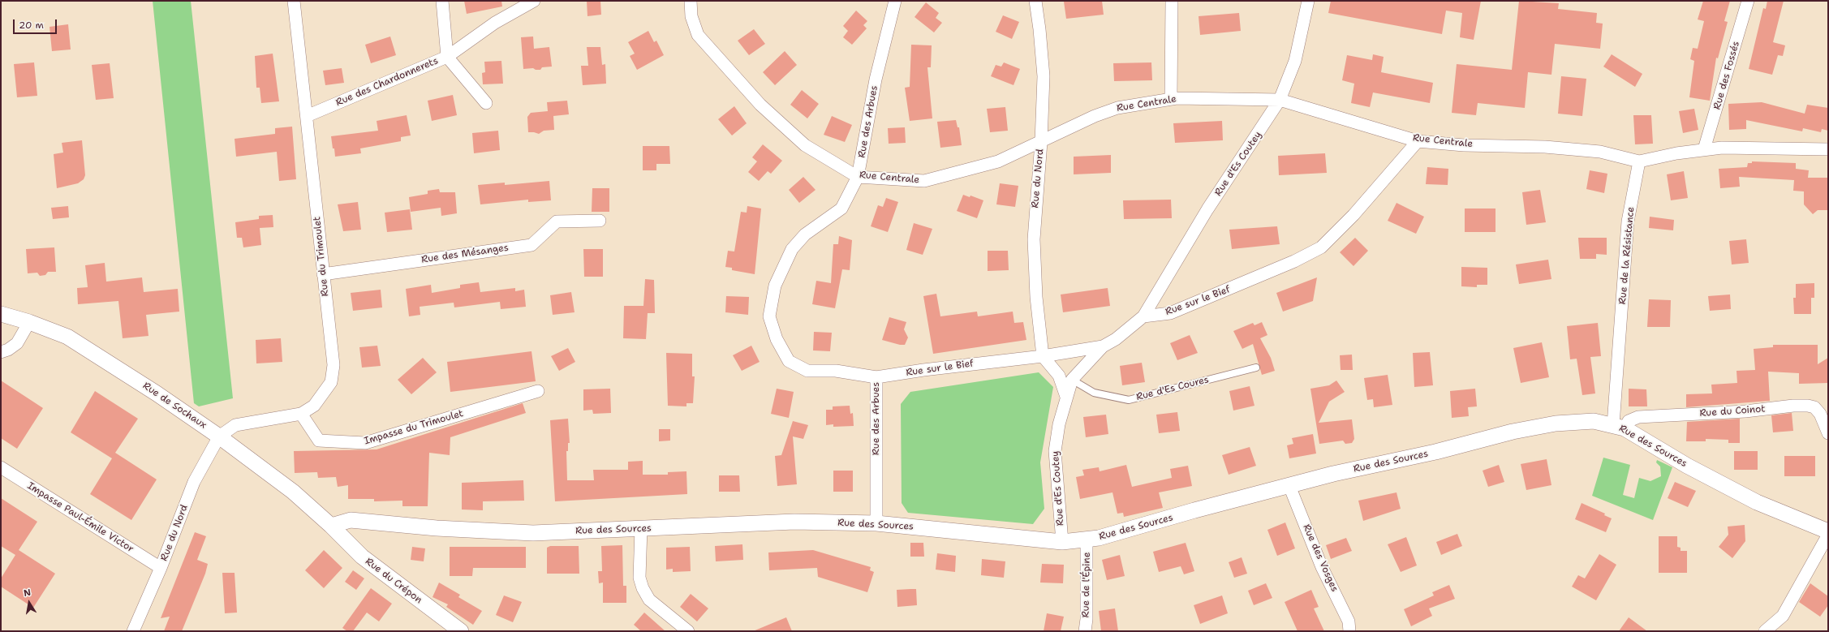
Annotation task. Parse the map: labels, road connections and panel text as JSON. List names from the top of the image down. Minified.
{"streets":{"street":["Rue des Fossés","Rue des Chardonnerets","Rue Centrale","Rue des Arbues","Rue d'Es Coutey","Rue du Nord","Rue des Mésanges","Rue de la Résistance","Rue du Trimoulet","Rue sur le Bief","Rue de Sochaux","Rue du Coinot","Impasse du Trimoulet","Rue des Sources","Impasse Paul-Émile Victor","Rue des Vosges","Rue du Crépon","Rue de l'Épine"],"lane":["Rue d'Es Coures"]},"crossings":[["Rue des Chardonnerets","Rue du Trimoulet"],["Rue Centrale","Rue des Arbues"],["Rue Centrale","Rue d'Es Coutey"],["Rue Centrale","Rue du Nord"],["Rue Centrale","Rue de la Résistance"],["Rue Centrale","Rue sur le Bief"],["Rue des Arbues","Rue sur le Bief"],["Rue des Arbues","Rue des Sources"],["Rue d'Es Coutey","Rue sur le Bief"],["Rue d'Es Coutey","Rue d'Es Coures"],["Rue d'Es Coutey","Rue des Sources"],["Rue du Nord","Rue du Trimoulet"],["Rue du Nord","Rue sur le Bief"],["Rue du Nord","Rue de Sochaux"],["Rue du Nord","Impasse Paul-Émile Victor"],["Rue des Mésanges","Rue du Trimoulet"],["Rue de la Résistance","Rue du Coinot"],["Rue de la Résistance","Rue des Sources"],["Rue du Trimoulet","Rue de Sochaux"],["Rue du Trimoulet","Impasse du Trimoulet"],["Rue de Sochaux","Rue des Sources"],["Rue de Sochaux","Rue du Crépon"],["Rue du Coinot","Rue des Sources"],["Rue des Sources","Rue des Vosges"],["Rue des Sources","Rue du Crépon"],["Rue des Sources","Rue de l'Épine"]],"scale_bar":"20 m","north":"top"}
